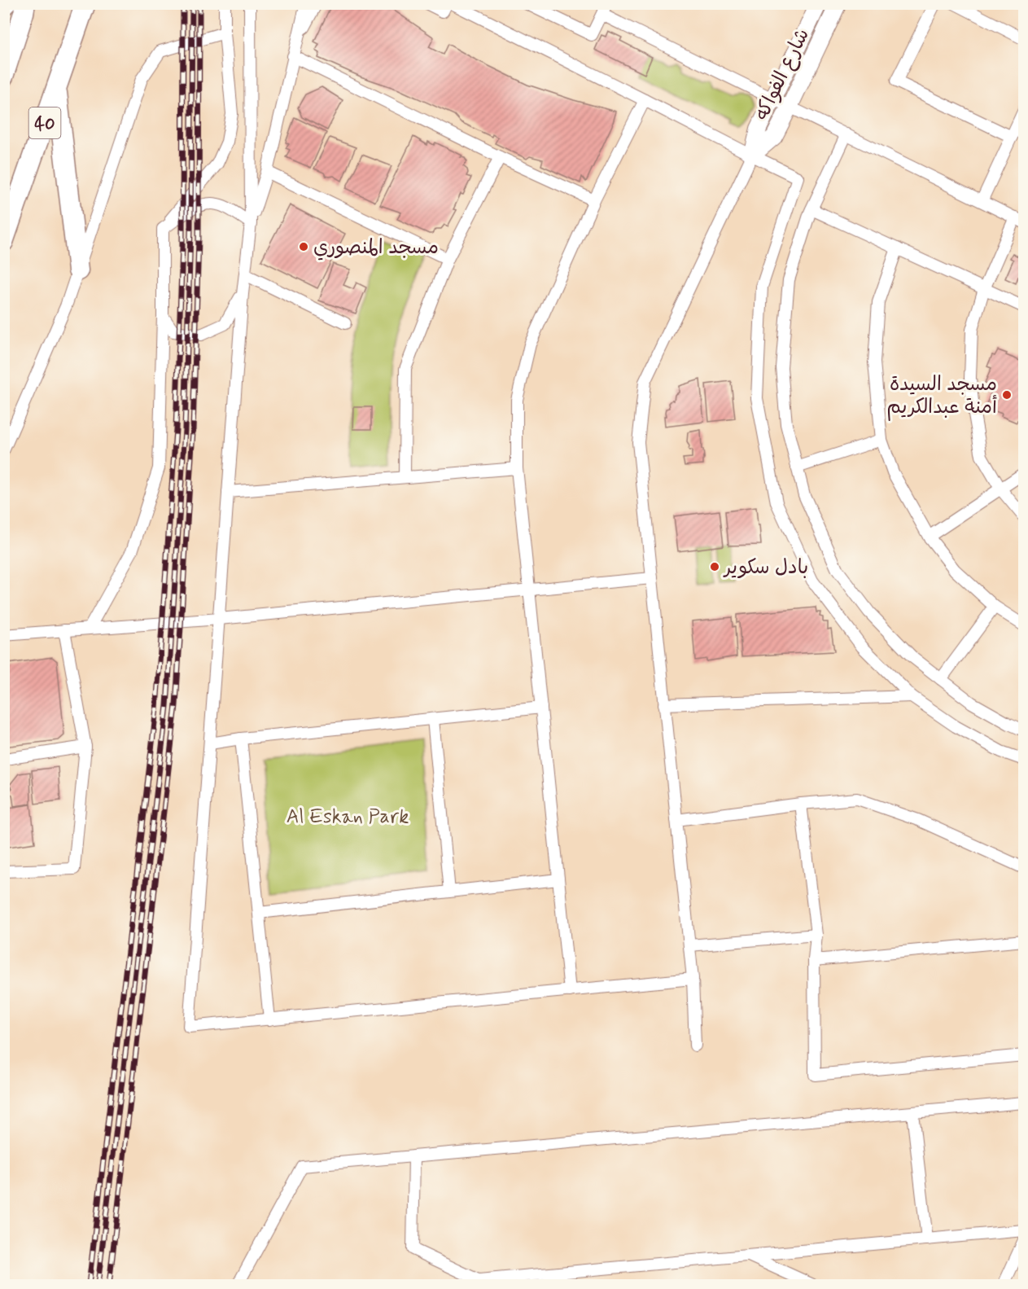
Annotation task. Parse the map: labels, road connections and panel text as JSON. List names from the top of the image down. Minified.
{"streets":{"highway":["40"],"street":["شارع الفواكه"]},"parks":["Al Eskan Park"],"places":["مسجد المنصوري","مسجد السيدة أمنة عبدالكريم","بادل سكوير"]}
